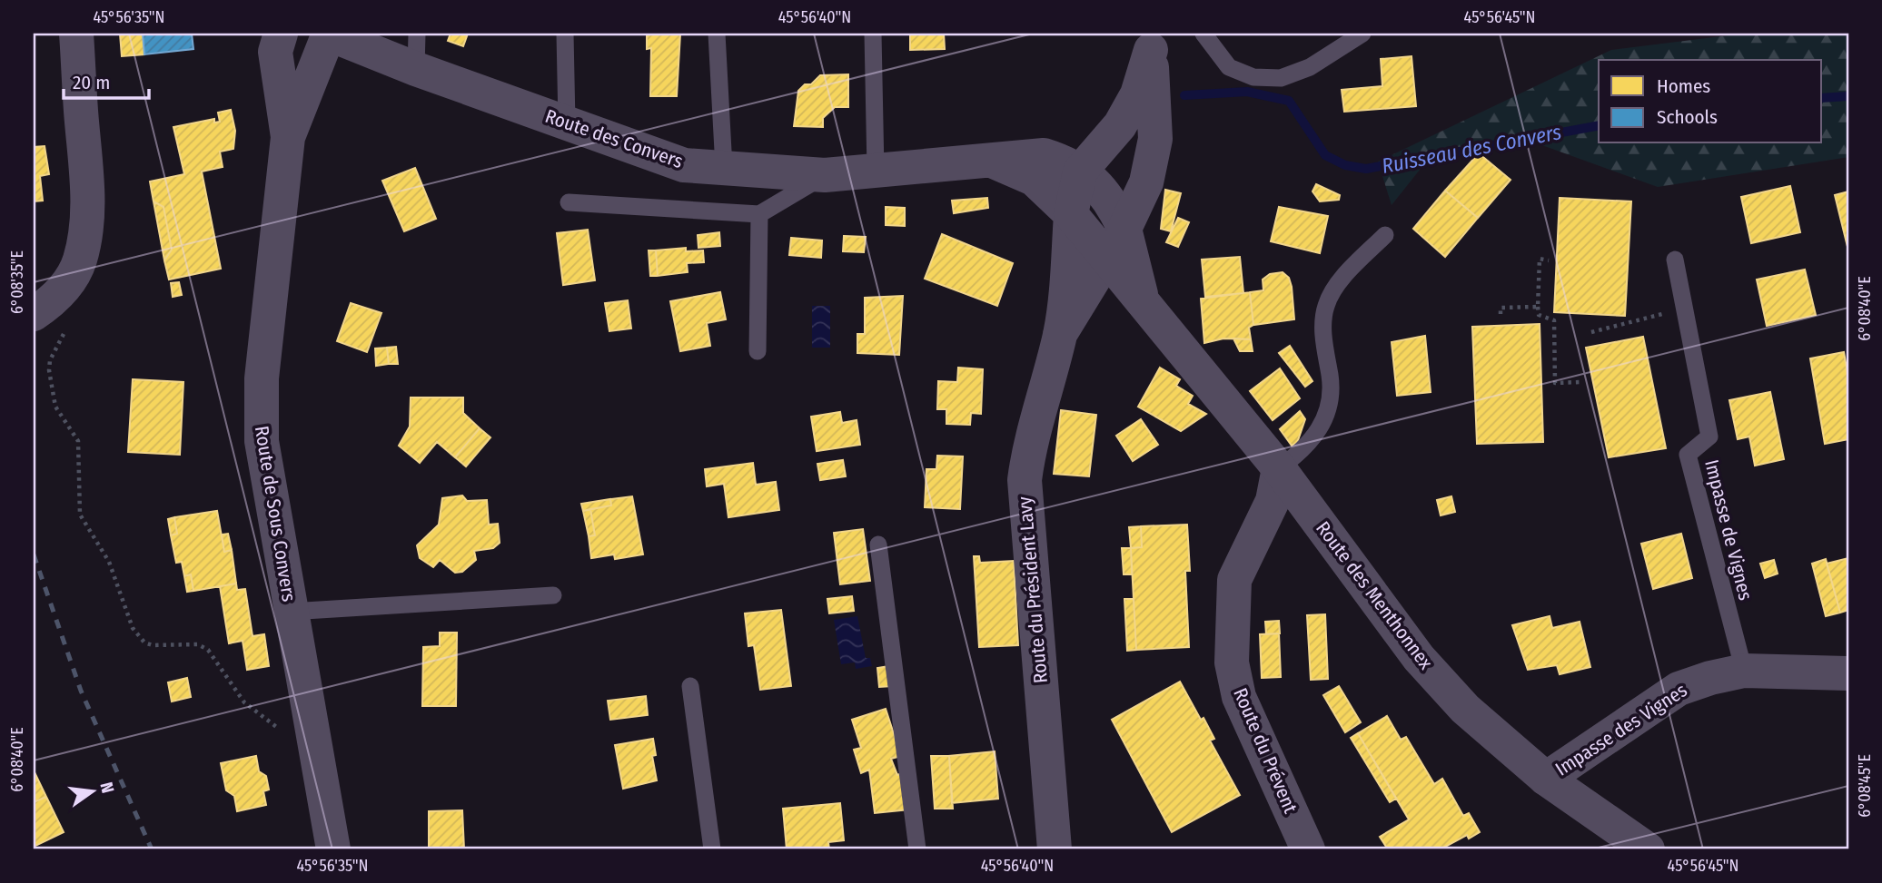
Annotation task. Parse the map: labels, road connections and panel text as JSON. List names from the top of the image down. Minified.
{"streets":{"street":["Route des Convers","Route de Sous Convers","Route du Président Lavy","Route des Menthonnex","Impasse des Vignes","Route du Prévent"],"lane":["Impasse de Vignes"]},"crossings":[["Route des Convers","Route de Sous Convers"],["Route des Convers","Route du Président Lavy"],["Route des Convers","Route des Menthonnex"],["Impasse de Vignes","Impasse des Vignes"],["Route du Président Lavy","Route des Menthonnex"],["Route des Menthonnex","Impasse des Vignes"],["Route des Menthonnex","Route du Prévent"]],"water":["Ruisseau des Convers"],"legend":["Homes","Schools"],"scale_bar":"20 m","north":"right","coordinates":["45°56'35\"N","45°56'40\"N","45°56'45\"N","6°08'35\"E","6°08'40\"E","6°08'45\"E"]}
